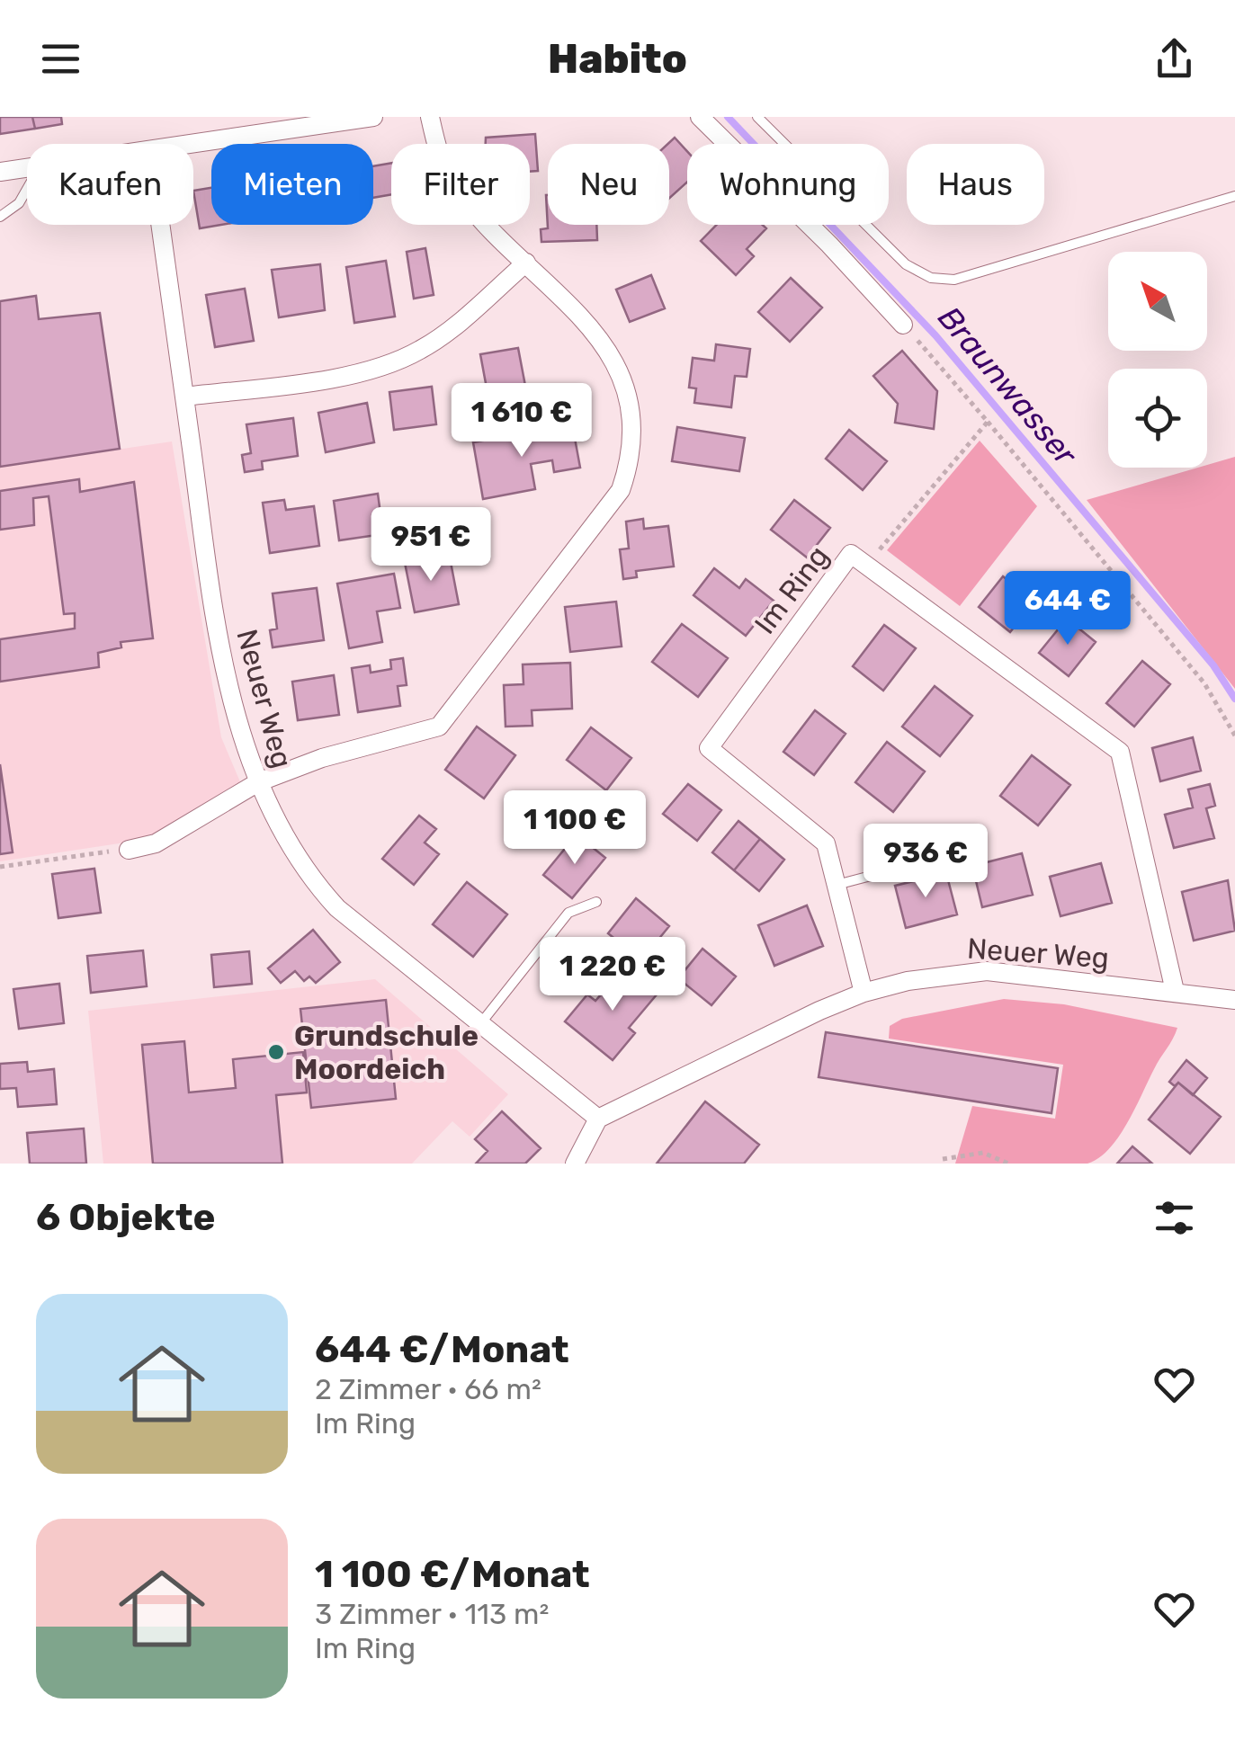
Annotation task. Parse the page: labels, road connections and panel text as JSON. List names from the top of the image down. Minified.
{"streets":{"street":["Im Ring","Neuer Weg"]},"crossings":[["Im Ring","Neuer Weg"]],"water":["Braunwasser"],"places":["Grundschule Moordeich"],"north":"top left","page":{"header":"Habito","chip":["Kaufen","Mieten","Filter","Neu","Wohnung","Haus"],"price":["1 610 €","951 €","644 €","1 100 €","936 €","1 220 €"],"heading":"6 Objekte","list":[{"name":"644 €/Monat","note":"2 Zimmer · 66 m² · Im Ring"},{"name":"1 100 €/Monat","note":"3 Zimmer · 113 m² · Im Ring"}]}}
